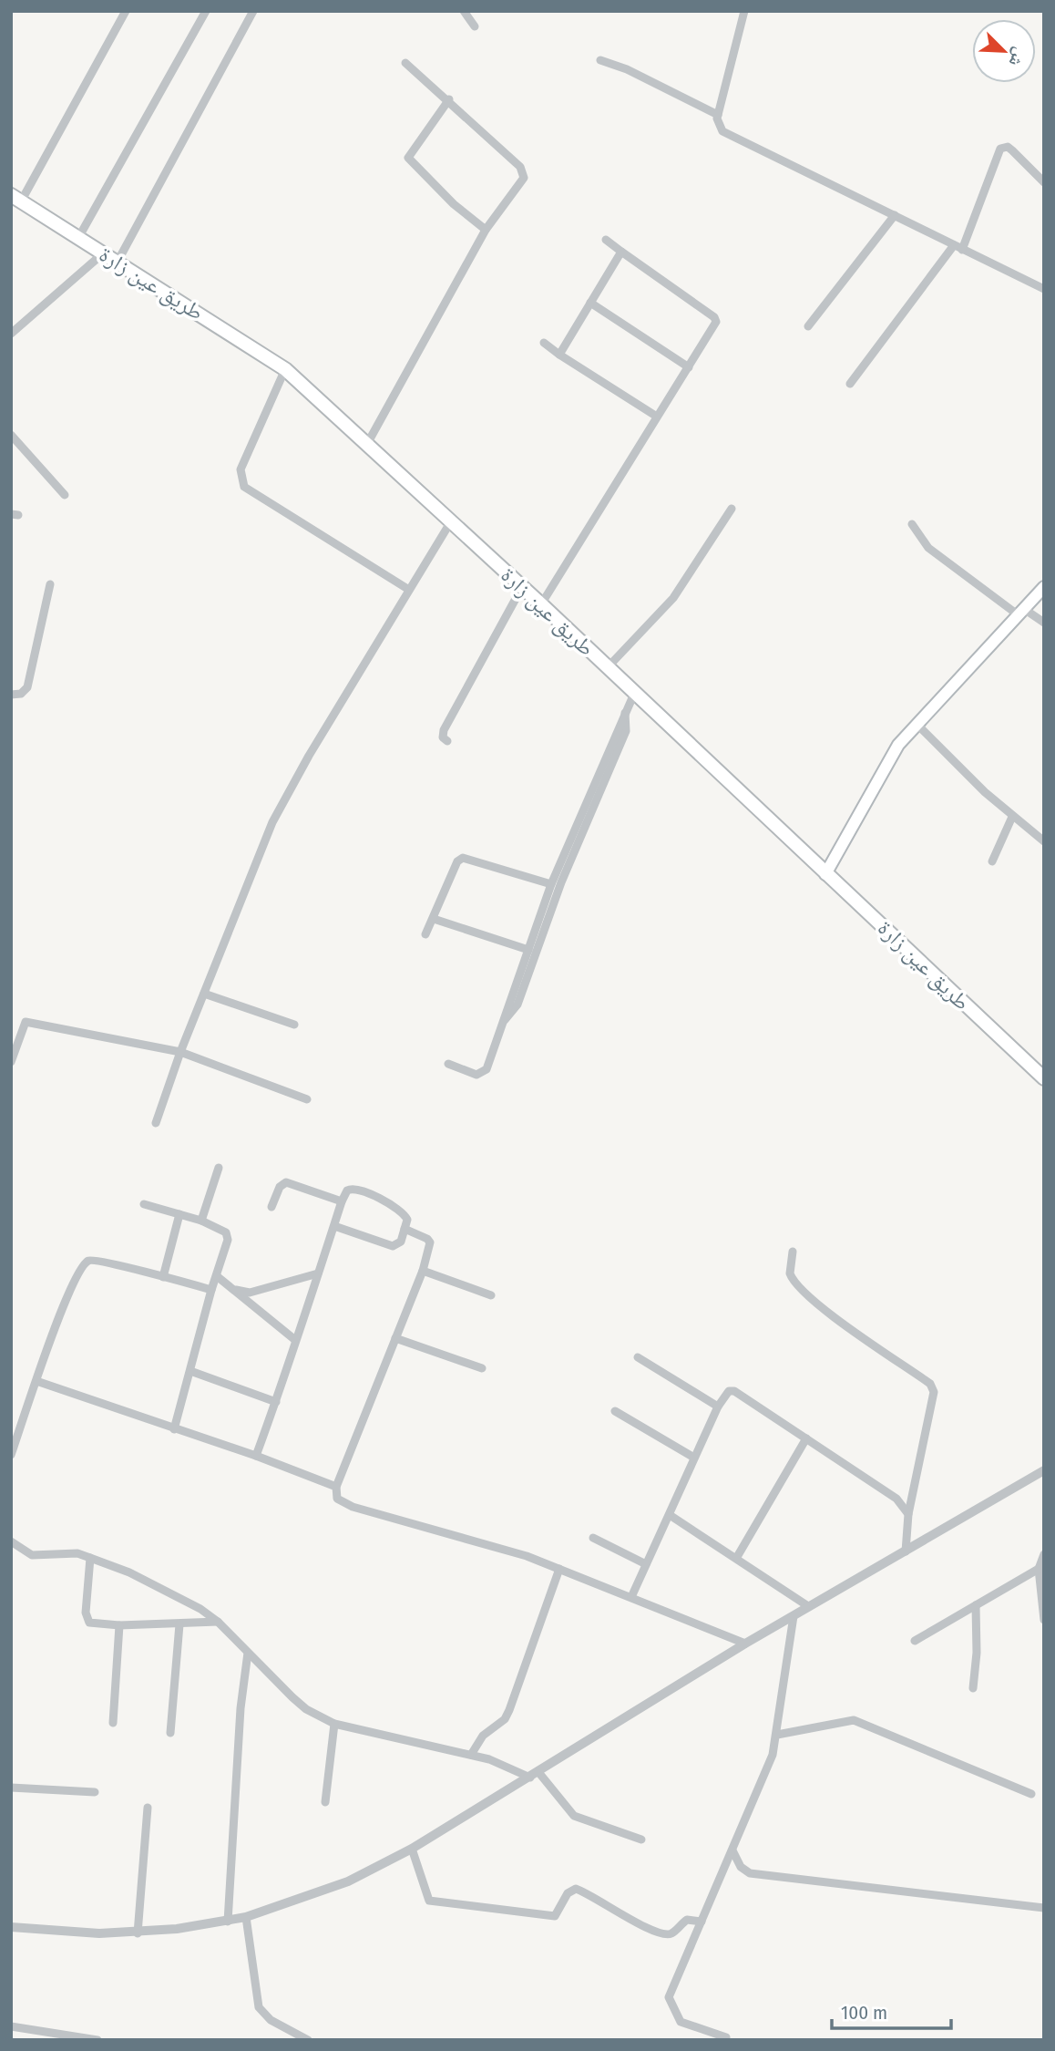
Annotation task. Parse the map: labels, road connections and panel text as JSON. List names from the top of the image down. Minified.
{"streets":{"main road":["طريق عين زارة"]},"scale_bar":"100 m","north":"bottom right"}
